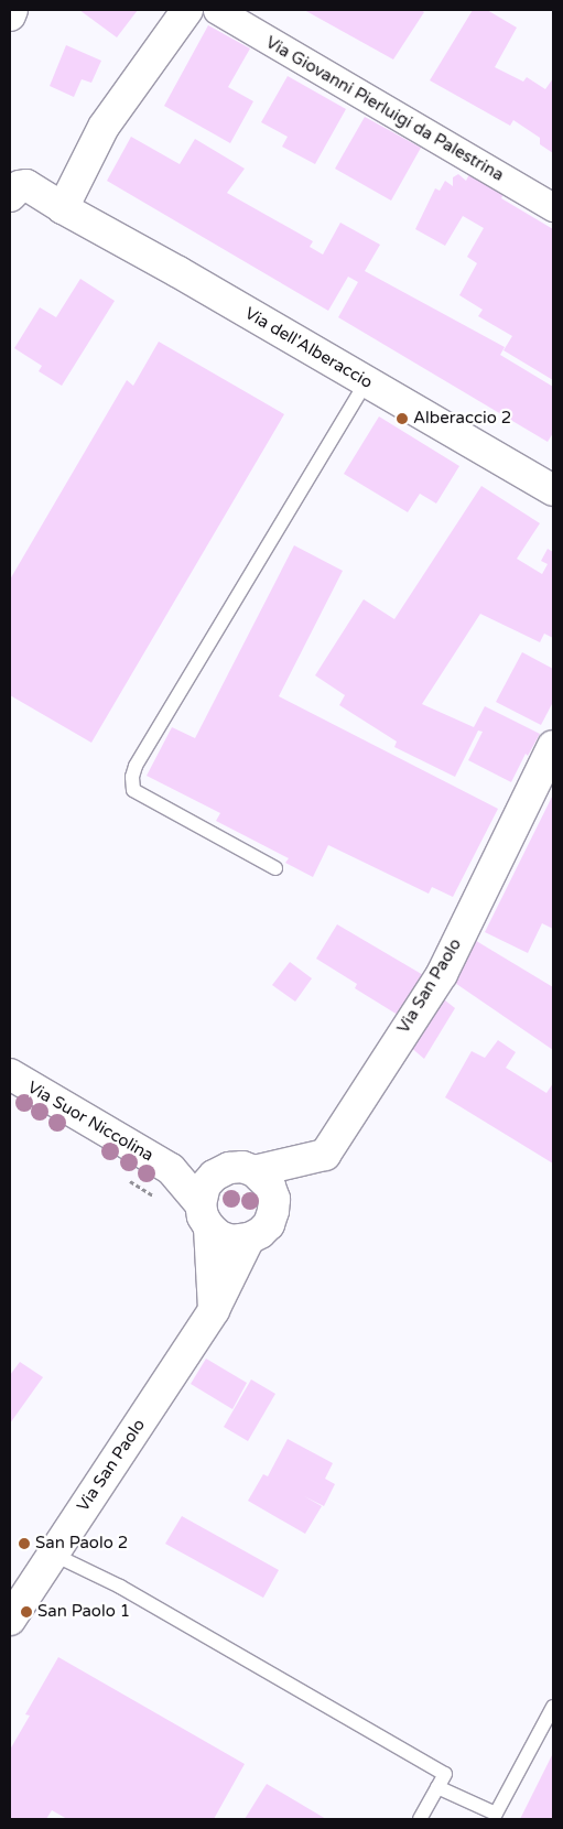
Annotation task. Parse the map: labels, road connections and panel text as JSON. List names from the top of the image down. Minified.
{"streets":{"street":["Via Giovanni Pierluigi da Palestrina","Via dell'Alberaccio","Via San Paolo","Via Suor Niccolina"]},"crossings":[["Via San Paolo","Via Suor Niccolina"]],"places":["Alberaccio 2","San Paolo 2","San Paolo 1"]}
